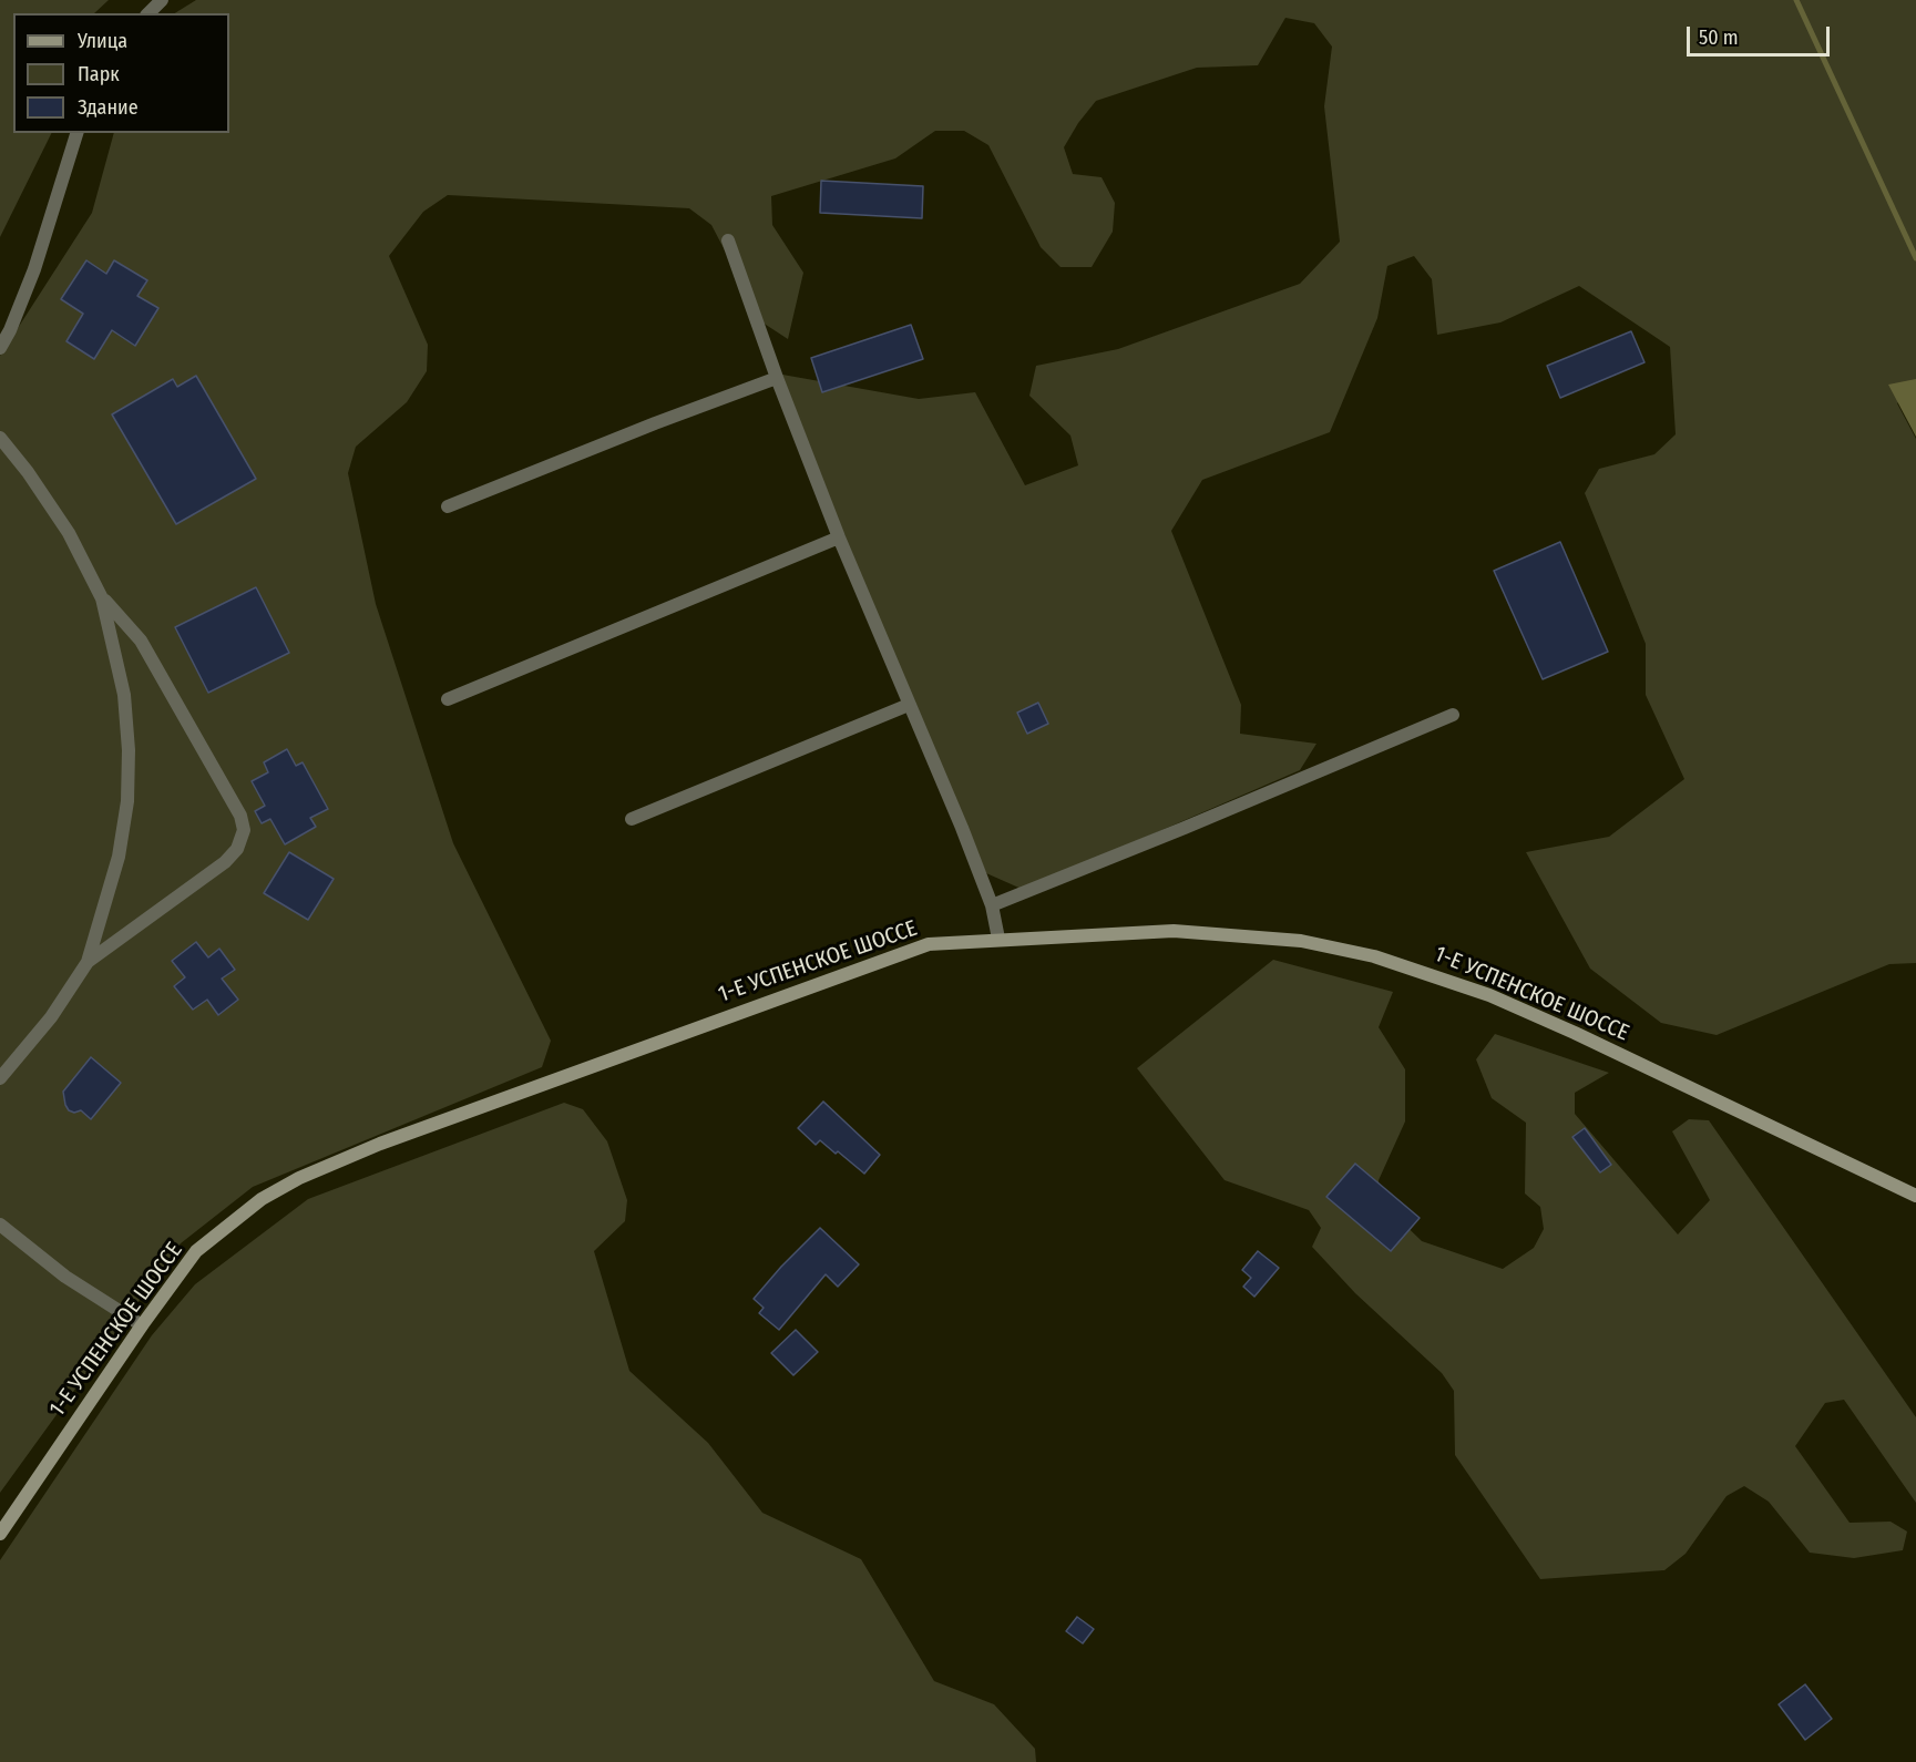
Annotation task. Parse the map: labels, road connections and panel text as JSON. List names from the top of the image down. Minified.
{"streets":{"main road":["1-Е УСПЕНСКОЕ ШОССЕ"]},"legend":["Улица","Парк","Здание"],"scale_bar":"50 m"}
